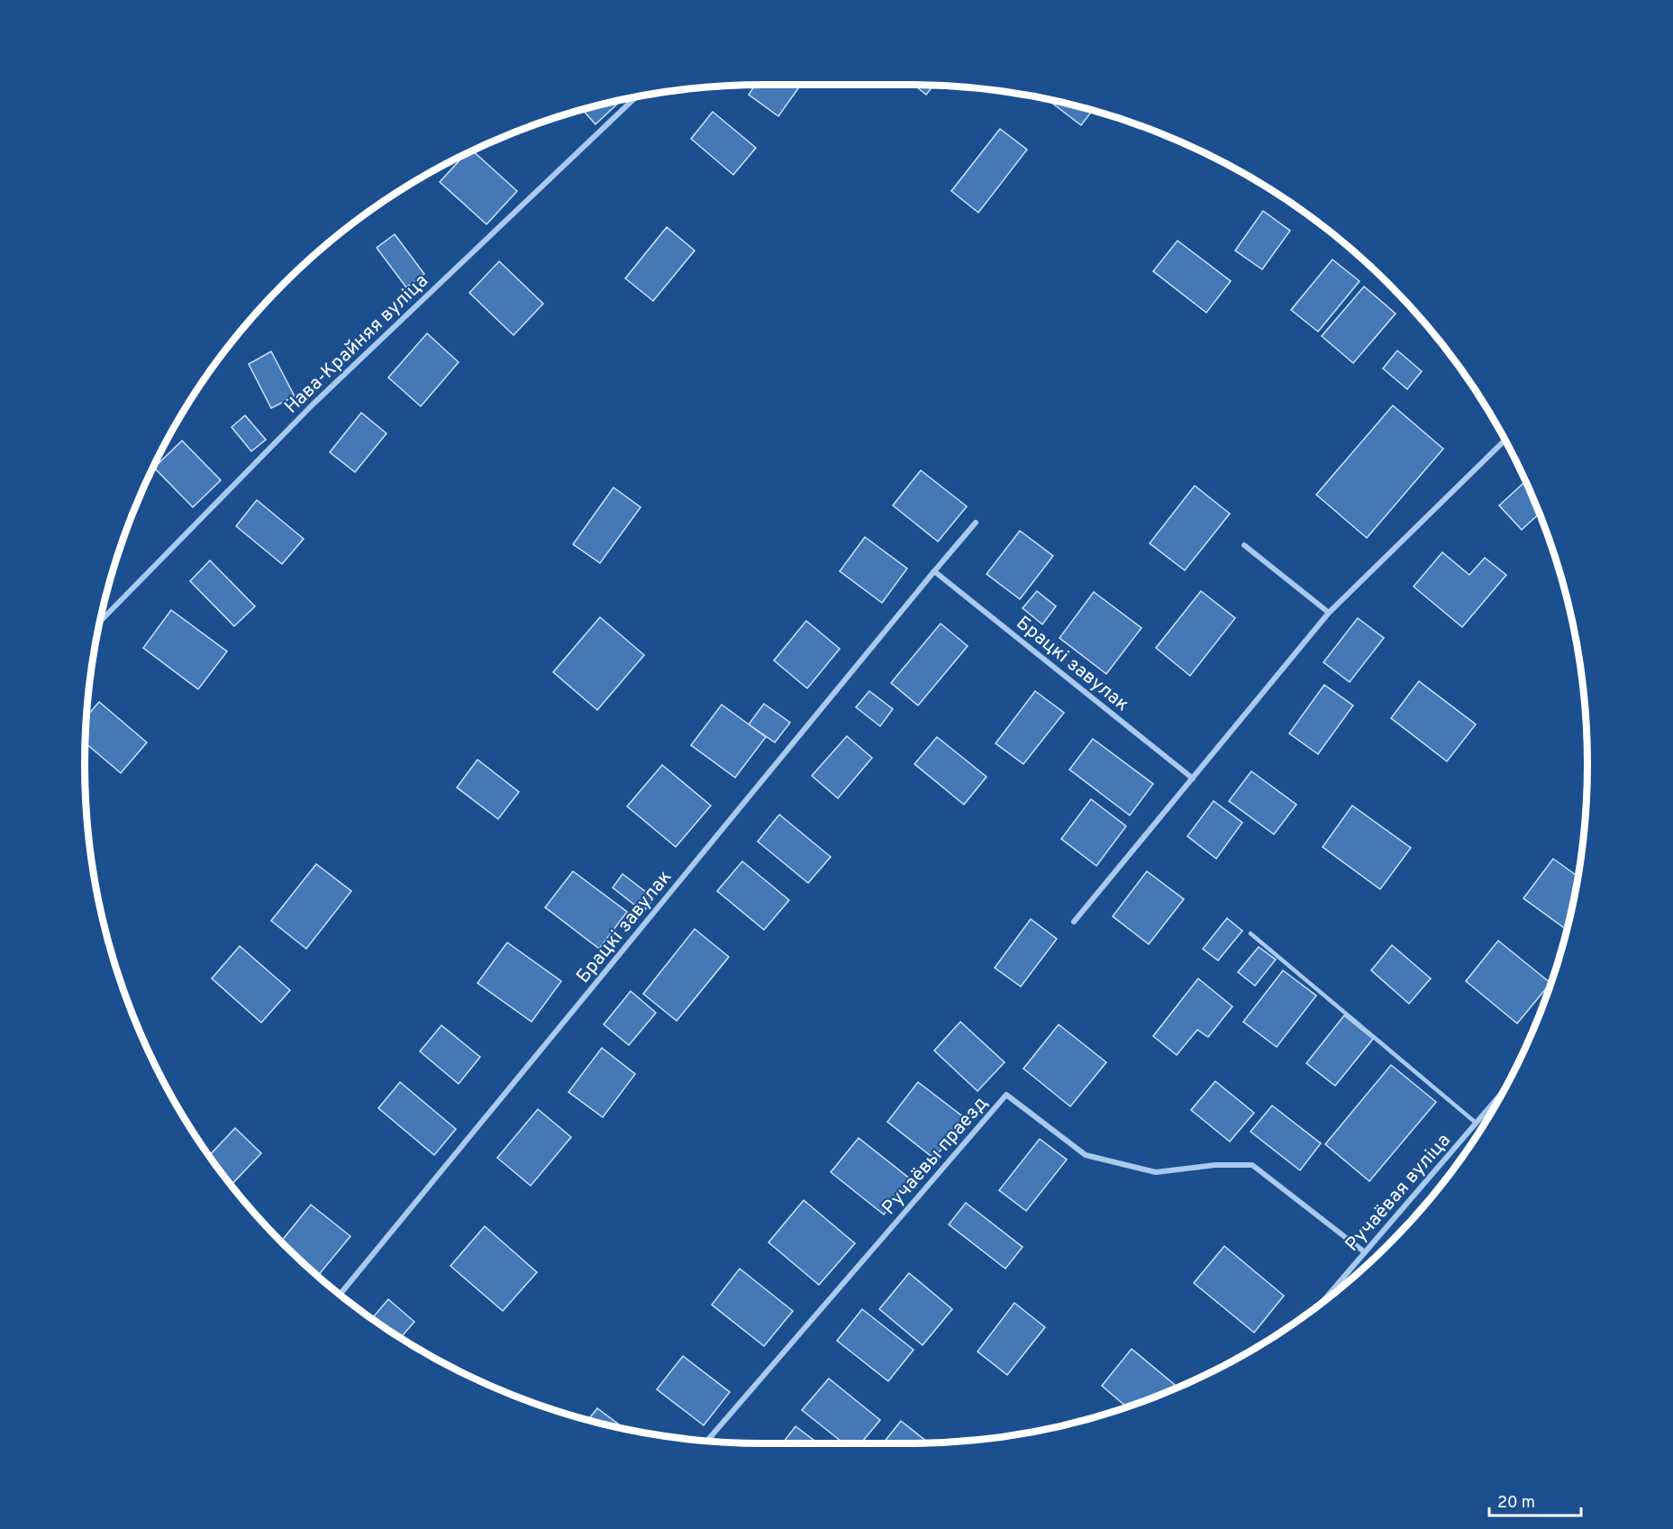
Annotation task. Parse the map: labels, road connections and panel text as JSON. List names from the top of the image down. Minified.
{"streets":{"street":["Нава-Крайняя вуліца","Брацкі завулак","Ручаёвы праезд","Ручаёвая вуліца"]},"crossings":[["Ручаёвы праезд","Ручаёвая вуліца"]],"scale_bar":"20 m"}
